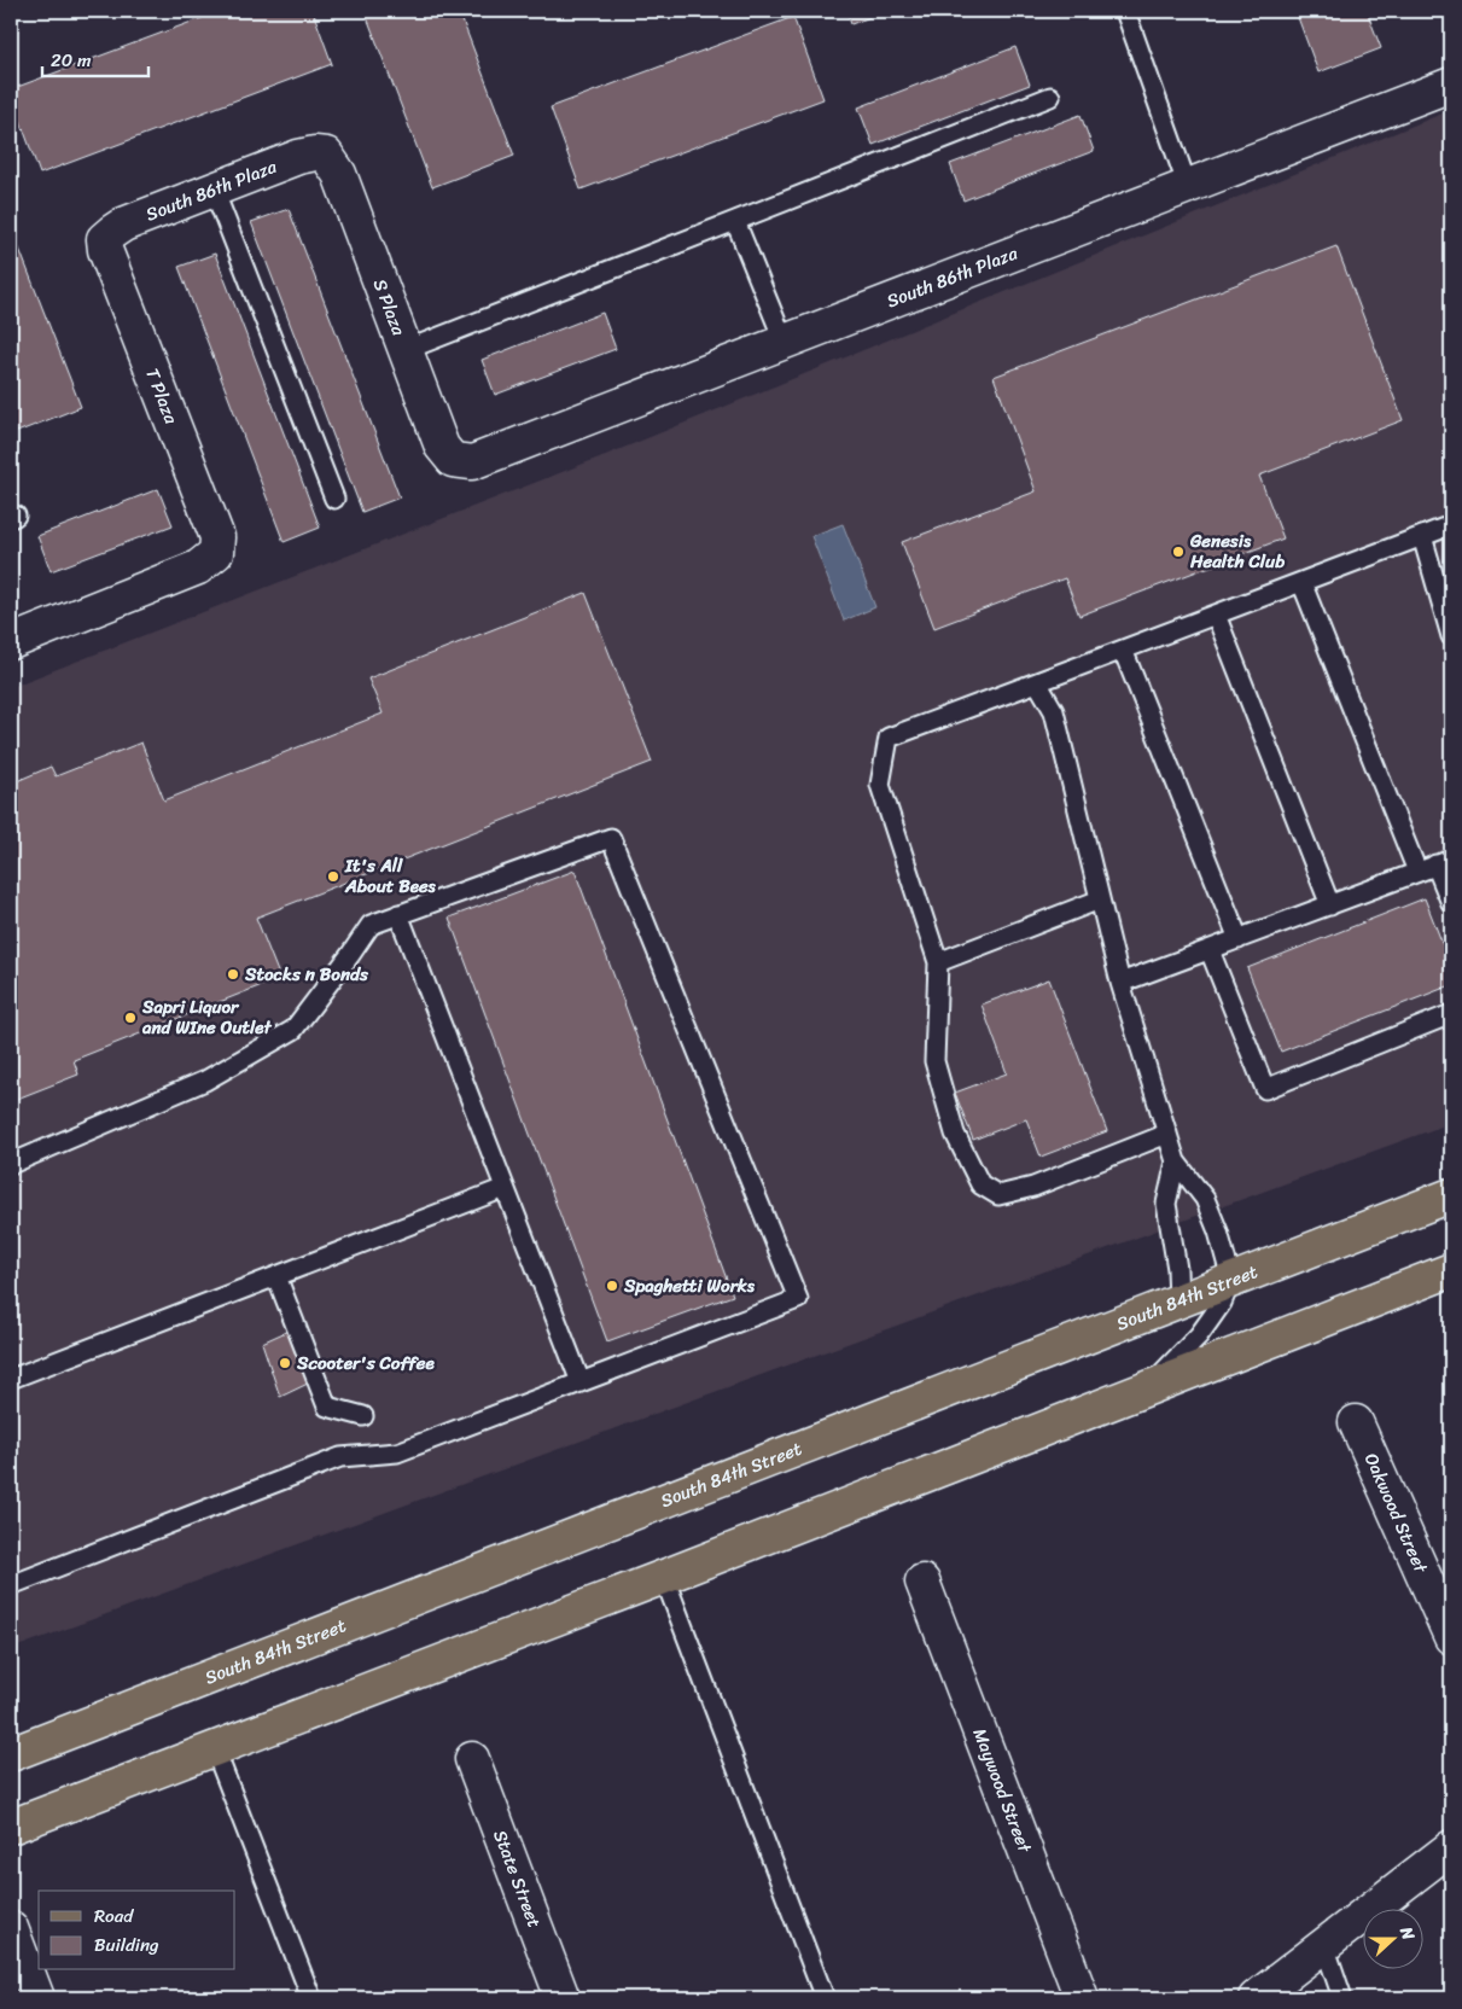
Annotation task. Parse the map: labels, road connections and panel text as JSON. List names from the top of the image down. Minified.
{"streets":{"main road":["South 84th Street"],"street":["South 86th Plaza","S Plaza","T Plaza","Oakwood Street","Maywood Street","State Street"]},"crossings":[["South 86th Plaza","S Plaza"],["South 86th Plaza","T Plaza"]],"places":["Genesis Health Club","It's All About Bees","Stocks n Bonds","Sapri Liquor and WIne Outlet","Spaghetti Works","Scooter's Coffee"],"legend":["Road","Building"],"scale_bar":"20 m","north":"right"}
